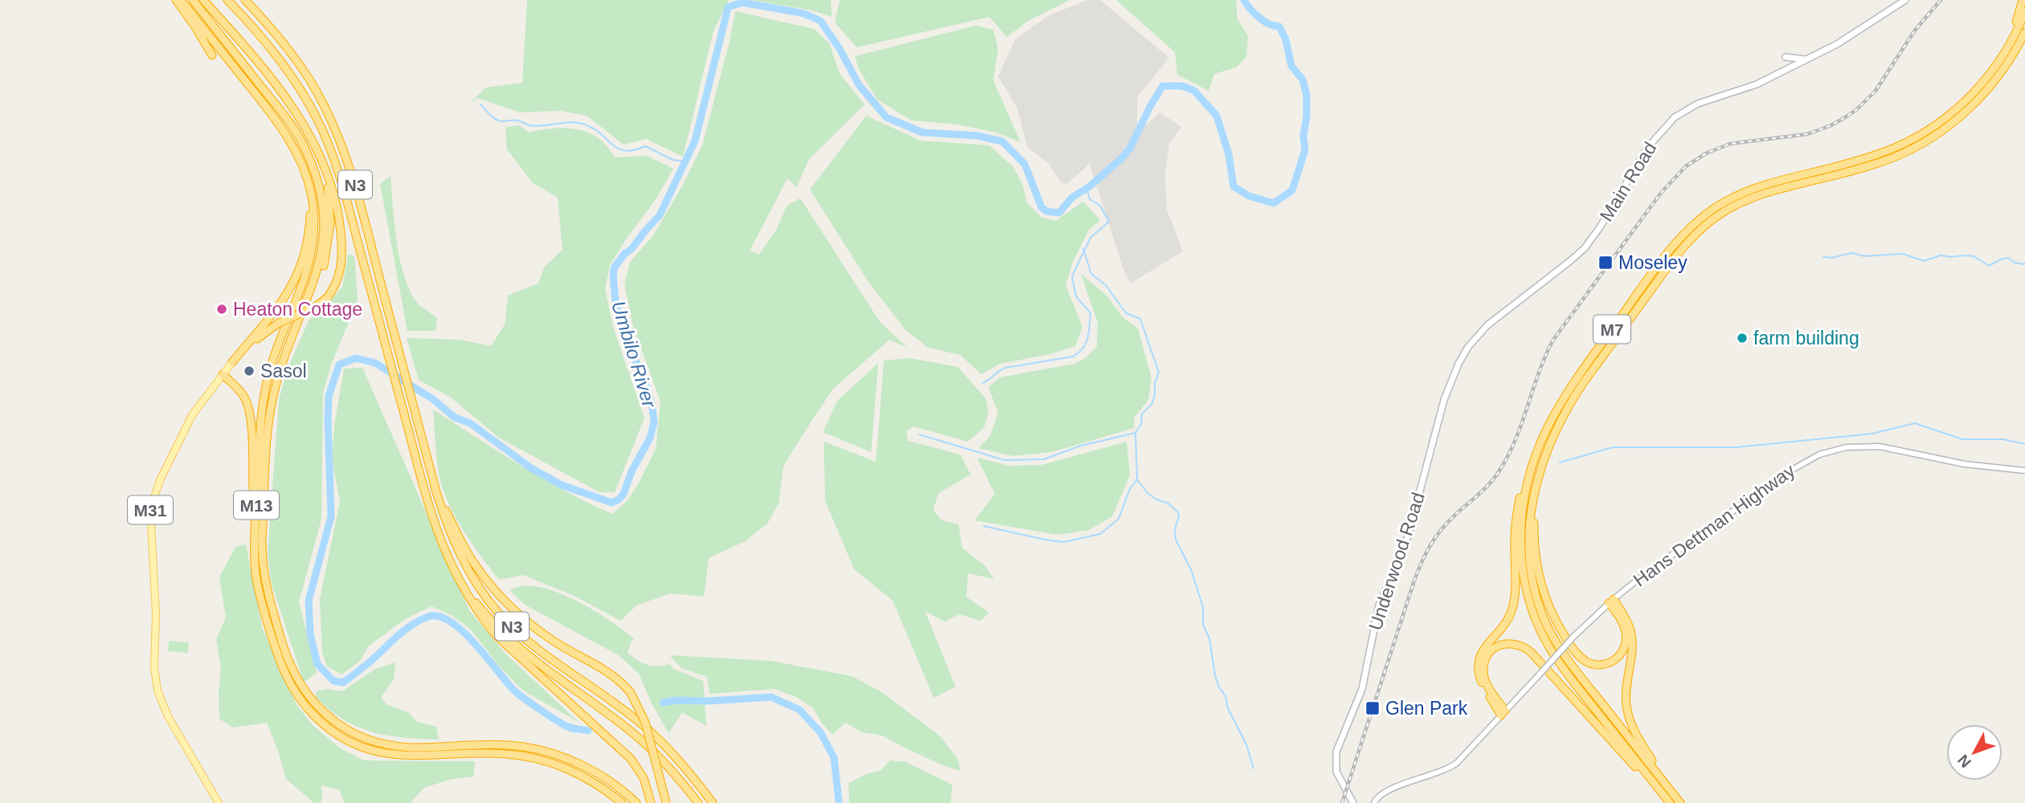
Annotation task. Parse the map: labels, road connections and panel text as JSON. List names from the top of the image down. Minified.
{"streets":{"highway":["N3","M7","M13"],"main road":["Main Road","M31","Underwood Road"],"street":["Hans Dettman Highway"]},"crossings":[["Main Road","Underwood Road"]],"water":["Umbilo River"],"places":{"transit":["Moseley","Glen Park"],"other":["Heaton Cottage","farm building","Sasol"]},"north":"bottom left"}
